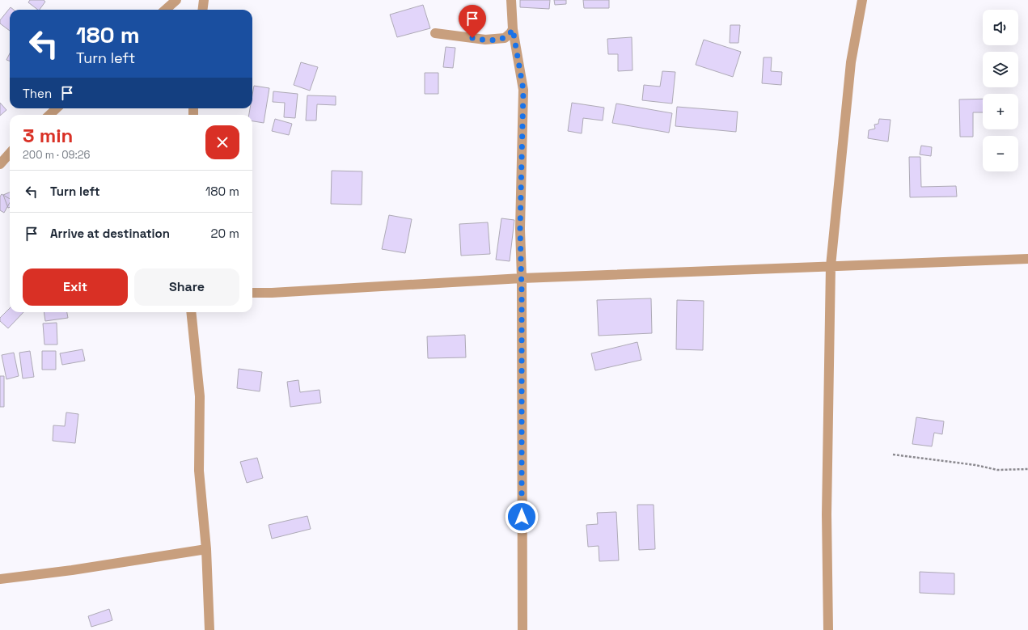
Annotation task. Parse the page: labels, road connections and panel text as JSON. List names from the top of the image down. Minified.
{"page":{"map_buttons":["+","−"],"turn":["180 m","Turn left"],"then":"Then","heading":["3 min","200 m · 09:26"],"list":[{"name":"Turn left","value":"180 m"},{"name":"Arrive at destination","value":"20 m"}],"buttons":["Exit","Share"]}}
